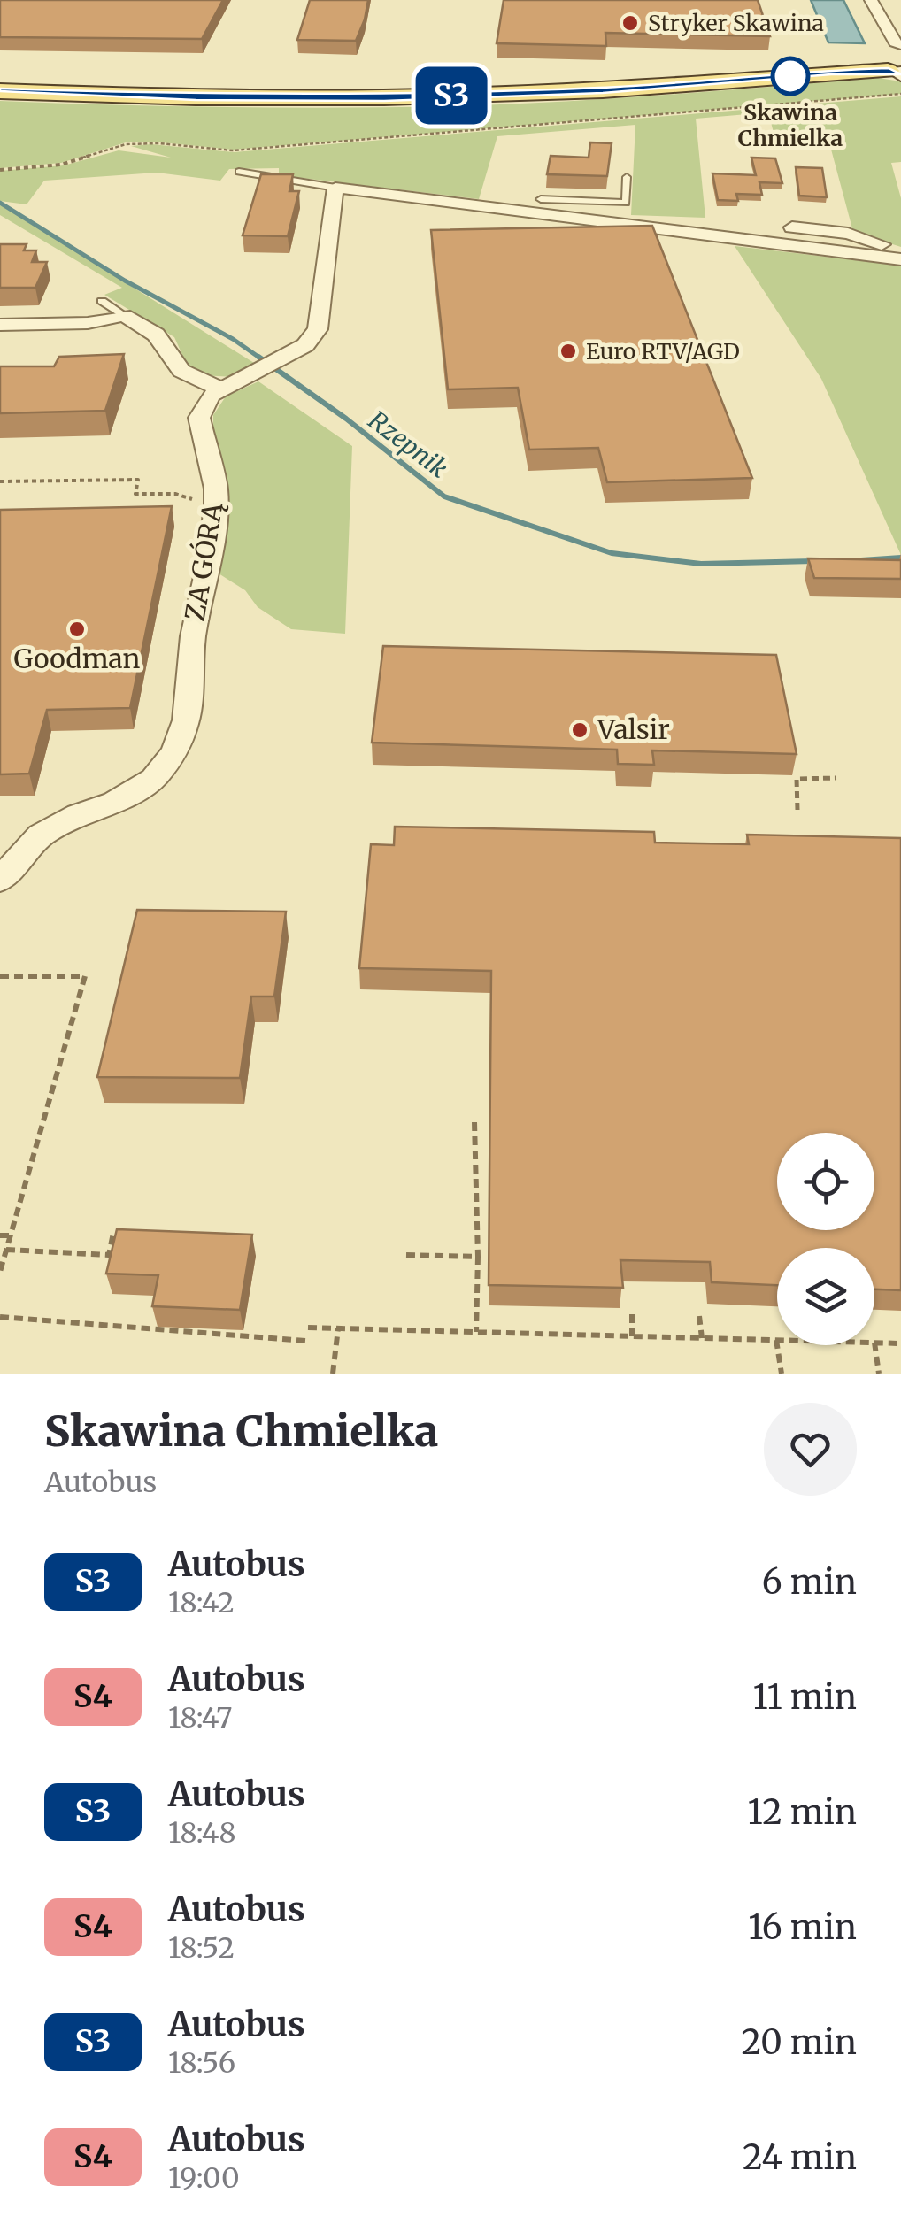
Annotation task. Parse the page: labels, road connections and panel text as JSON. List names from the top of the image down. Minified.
{"streets":{"street":["ZA GÓRĄ"]},"water":["Rzepnik"],"places":["Stryker Skawina","Skawina Chmielka","Euro RTV/AGD","Goodman","Valsir"],"lines":["bus line S3"],"page":{"on_map":"S3","heading":["Skawina Chmielka","Autobus"],"list":[{"mark":"S3","name":"Autobus","note":"18:42","value":"6 min"},{"mark":"S4","name":"Autobus","note":"18:47","value":"11 min"},{"mark":"S3","name":"Autobus","note":"18:48","value":"12 min"},{"mark":"S4","name":"Autobus","note":"18:52","value":"16 min"},{"mark":"S3","name":"Autobus","note":"18:56","value":"20 min"},{"mark":"S4","name":"Autobus","note":"19:00","value":"24 min"}]}}
